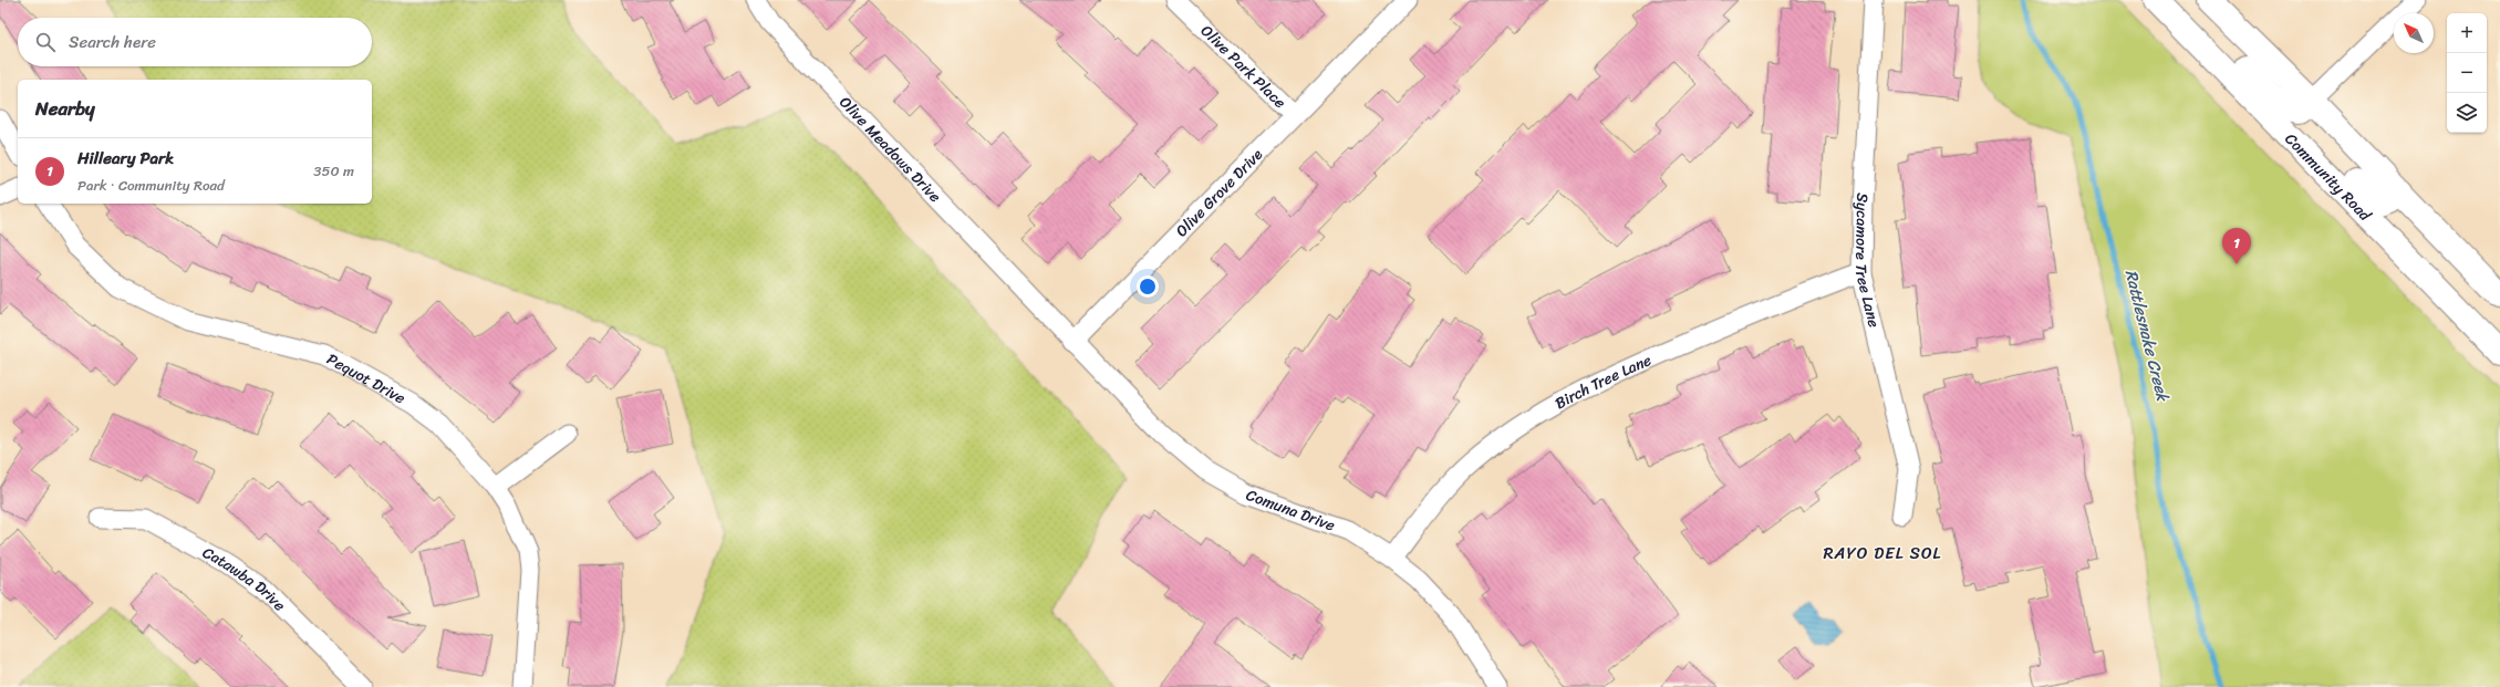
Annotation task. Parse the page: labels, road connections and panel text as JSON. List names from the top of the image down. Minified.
{"streets":{"main road":["Community Road"],"street":["Olive Park Place","Olive Meadows Drive","Olive Grove Drive","Sycamore Tree Lane","Pequot Drive","Birch Tree Lane","Comuna Drive","Catawba Drive"]},"crossings":[["Olive Park Place","Olive Grove Drive"],["Olive Meadows Drive","Olive Grove Drive"],["Olive Meadows Drive","Comuna Drive"],["Olive Grove Drive","Comuna Drive"],["Sycamore Tree Lane","Birch Tree Lane"],["Birch Tree Lane","Comuna Drive"]],"districts":["RAYO DEL SOL"],"water":["Rattlesnake Creek"],"north":"top left","page":{"map_buttons":["+","−"],"search":"Search here","heading":"Nearby","list":[{"mark":"1","name":"Hilleary Park","note":"Park · Community Road","value":"350 m"}],"pins":"1"}}
